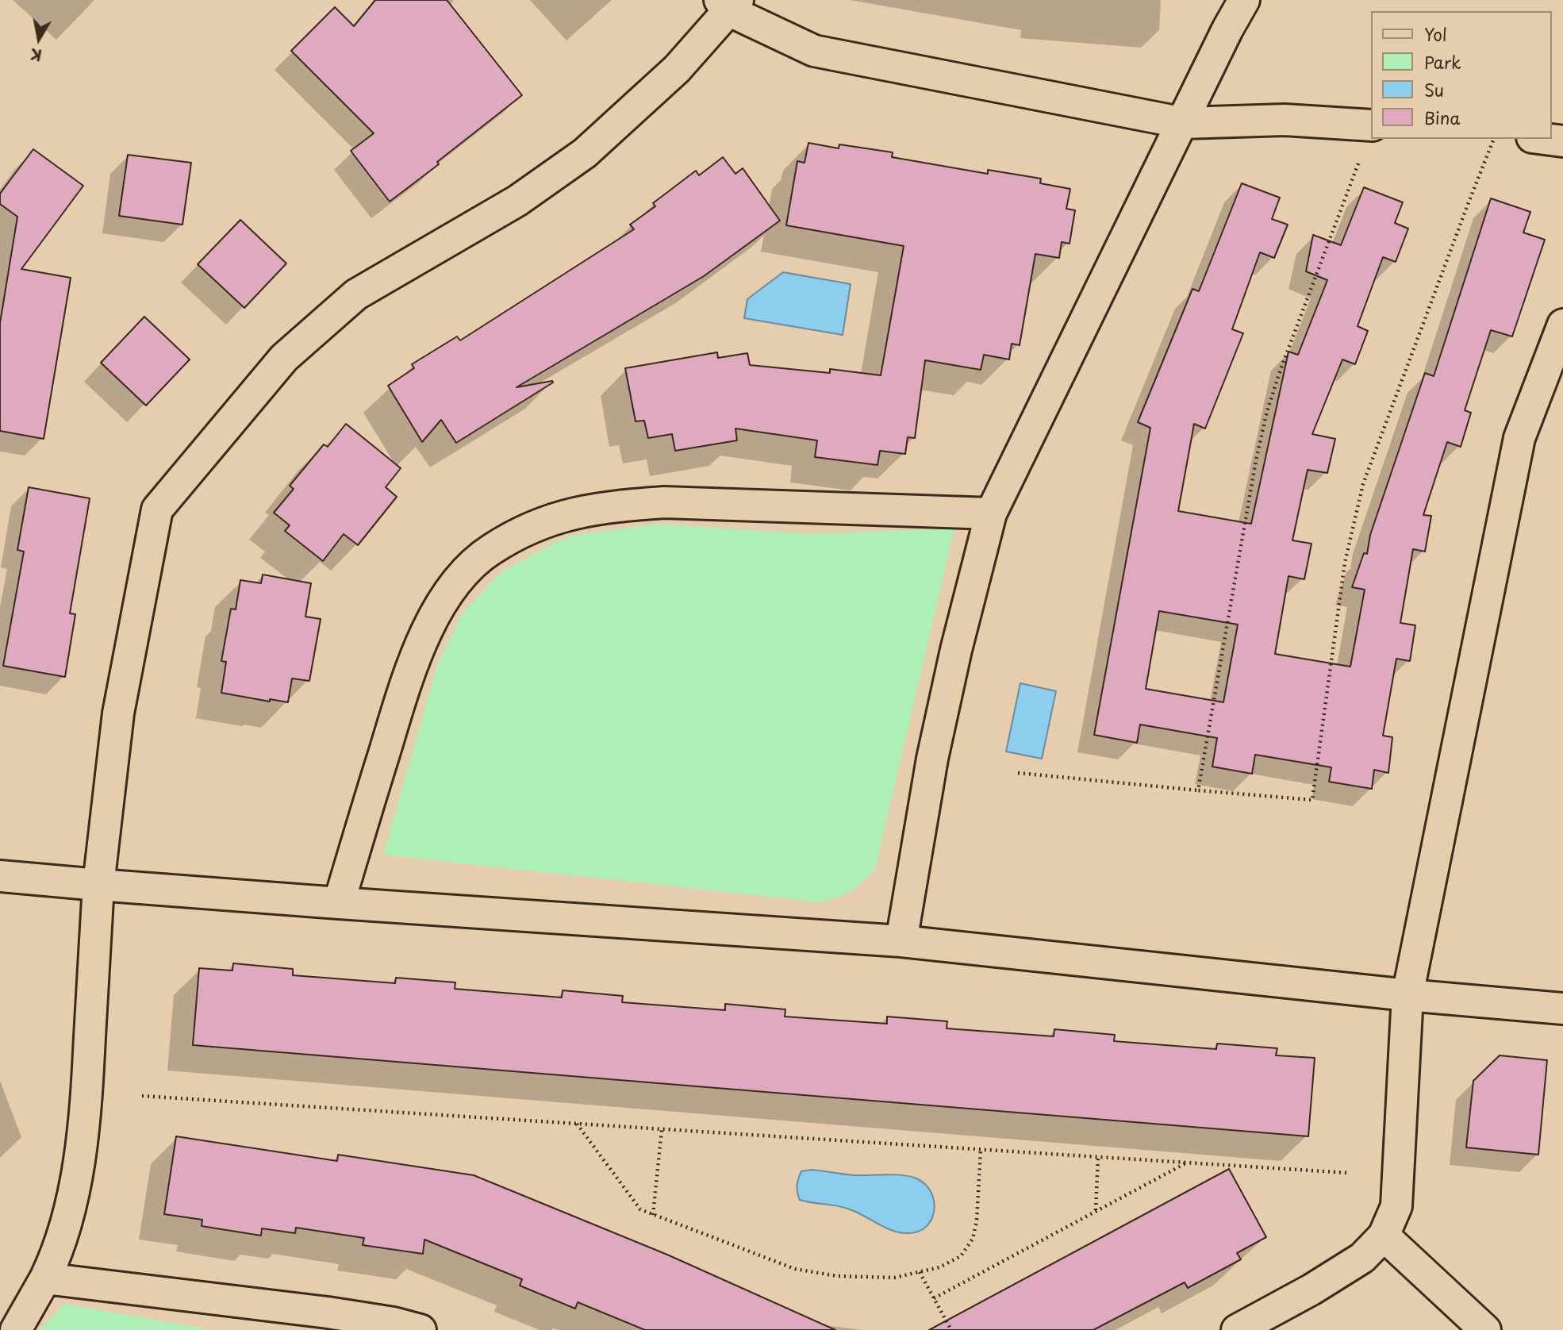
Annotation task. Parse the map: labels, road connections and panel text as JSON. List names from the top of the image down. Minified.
{"legend":["Yol","Park","Su","Bina"],"north":"bottom"}
